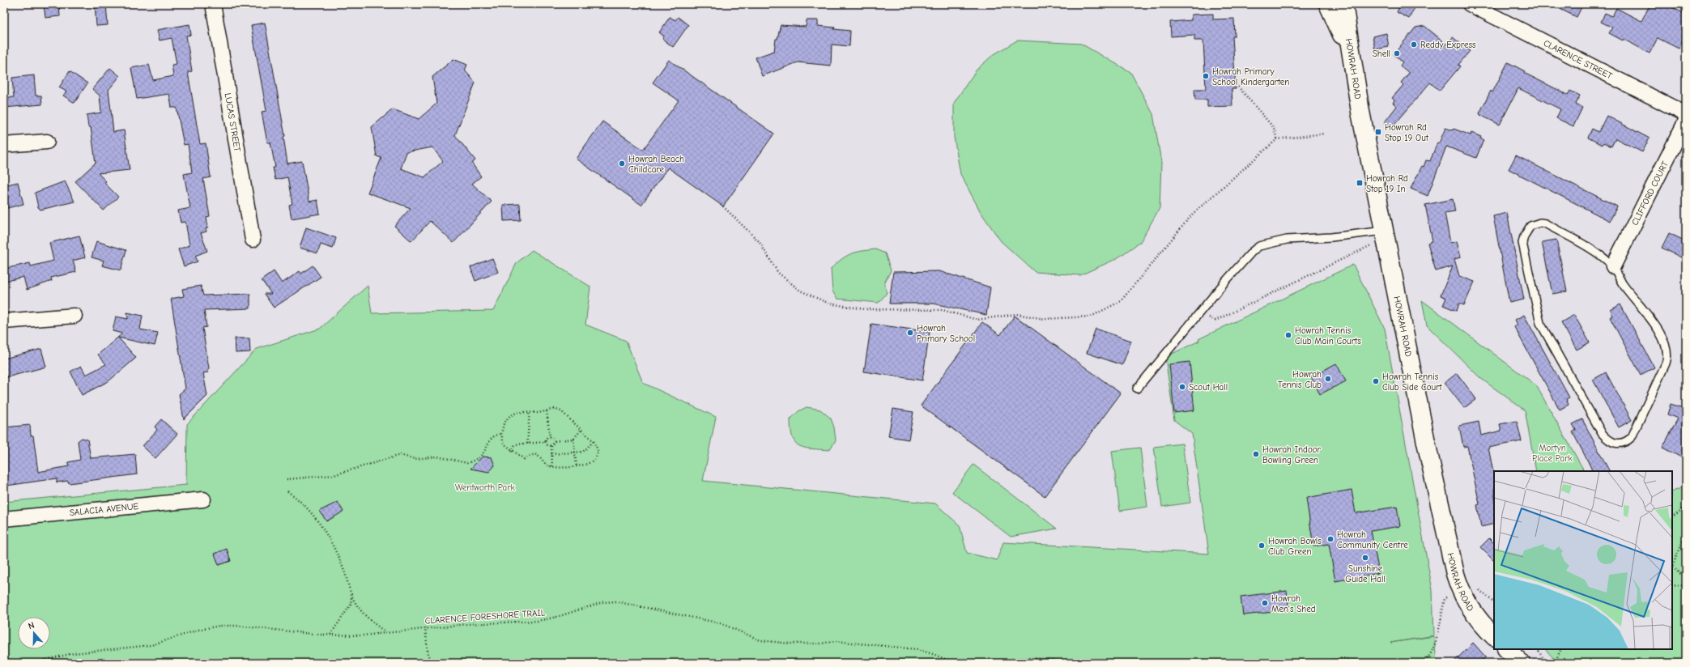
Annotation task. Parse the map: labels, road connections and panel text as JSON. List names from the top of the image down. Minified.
{"streets":{"street":["CLARENCE STREET","HOWRAH ROAD","LUCAS STREET","CLIFFORD COURT","SALACIA AVENUE"],"path":["CLARENCE FORESHORE TRAIL"]},"parks":["Mortyn Place Park","Wentworth Park"],"places":{"other":["Reddy Express","Shell","Howrah Primary School Kindergarten","Howrah Beach Childcare","Howrah Primary School","Howrah Tennis Club Main Courts","Howrah Tennis Club","Howrah Tennis Club Side Court","Scout Hall","Howrah Indoor Bowling Green","Howrah Community Centre","Howrah Bowls Club Green","Sunshine Guide Hall","Howrah Men's Shed"],"transit":["Howrah Rd Stop 19 Out","Howrah Rd Stop 19 In"]},"north":"top"}
